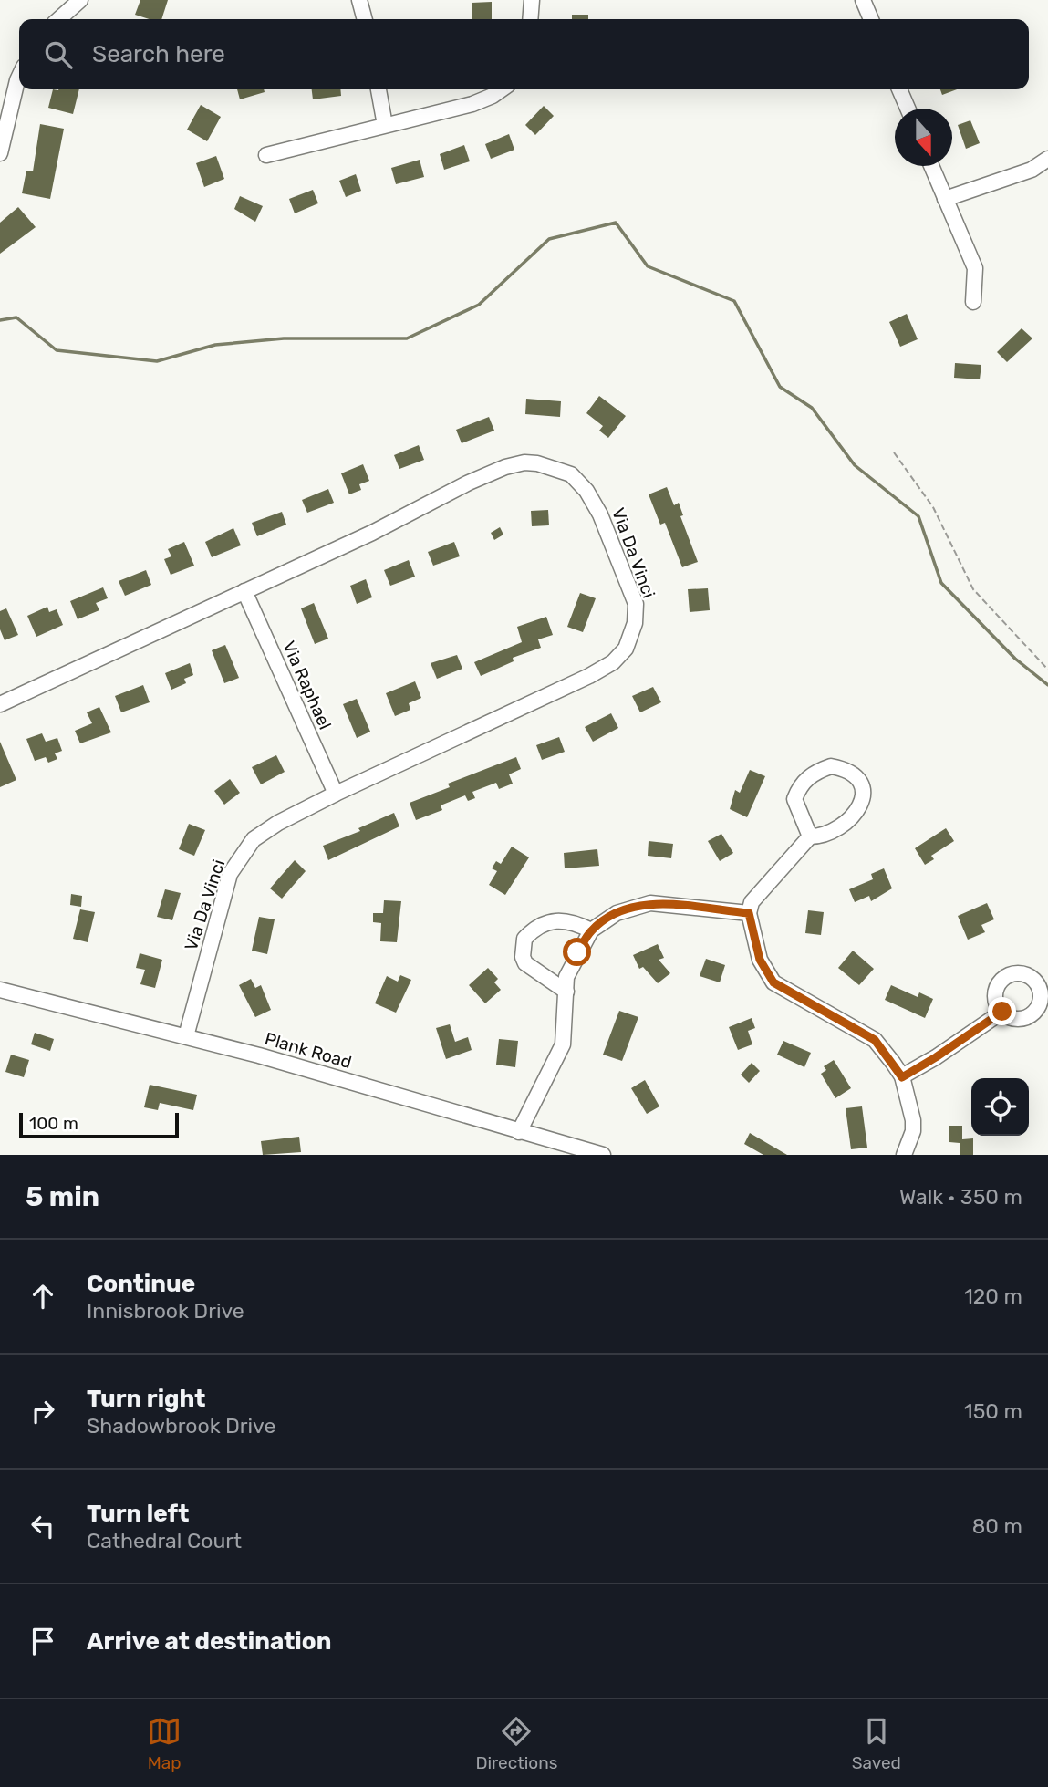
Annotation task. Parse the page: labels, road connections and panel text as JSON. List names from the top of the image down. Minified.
{"streets":{"street":["Via Da Vinci","Via Raphael","Plank Road"]},"crossings":[["Via Da Vinci","Via Raphael"],["Via Da Vinci","Plank Road"]],"scale_bar":"100 m","north":"bottom","page":{"search":"Search here","scale":"100 m","heading":["5 min","Walk · 350 m"],"list":[["Continue","Innisbrook Drive","120 m"],["Turn right","Shadowbrook Drive","150 m"],["Turn left","Cathedral Court","80 m"],"Arrive at destination"],"nav":["Map","Directions","Saved"]}}
